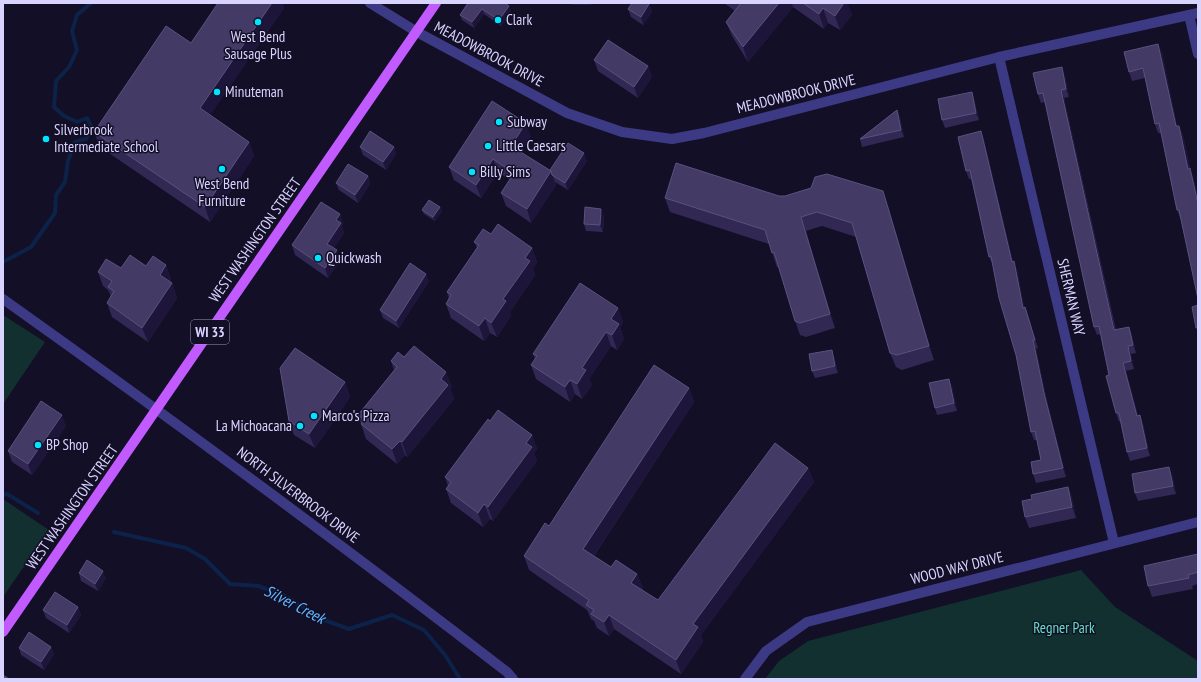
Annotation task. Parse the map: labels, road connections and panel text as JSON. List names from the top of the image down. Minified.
{"streets":{"main road":["WEST WASHINGTON STREET","WI 33"],"street":["MEADOWBROOK DRIVE","SHERMAN WAY","NORTH SILVERBROOK DRIVE","WOOD WAY DRIVE"]},"crossings":[["MEADOWBROOK DRIVE","WEST WASHINGTON STREET"],["MEADOWBROOK DRIVE","SHERMAN WAY"],["WEST WASHINGTON STREET","NORTH SILVERBROOK DRIVE"],["SHERMAN WAY","WOOD WAY DRIVE"]],"water":["Silver Creek"],"parks":["Regner Park"],"places":["Clark","West Bend Sausage Plus","Minuteman","Subway","Silverbrook Intermediate School","Little Caesars","West Bend Furniture","Billy Sims","Quickwash","Marco's Pizza","La Michoacana","BP Shop"]}
